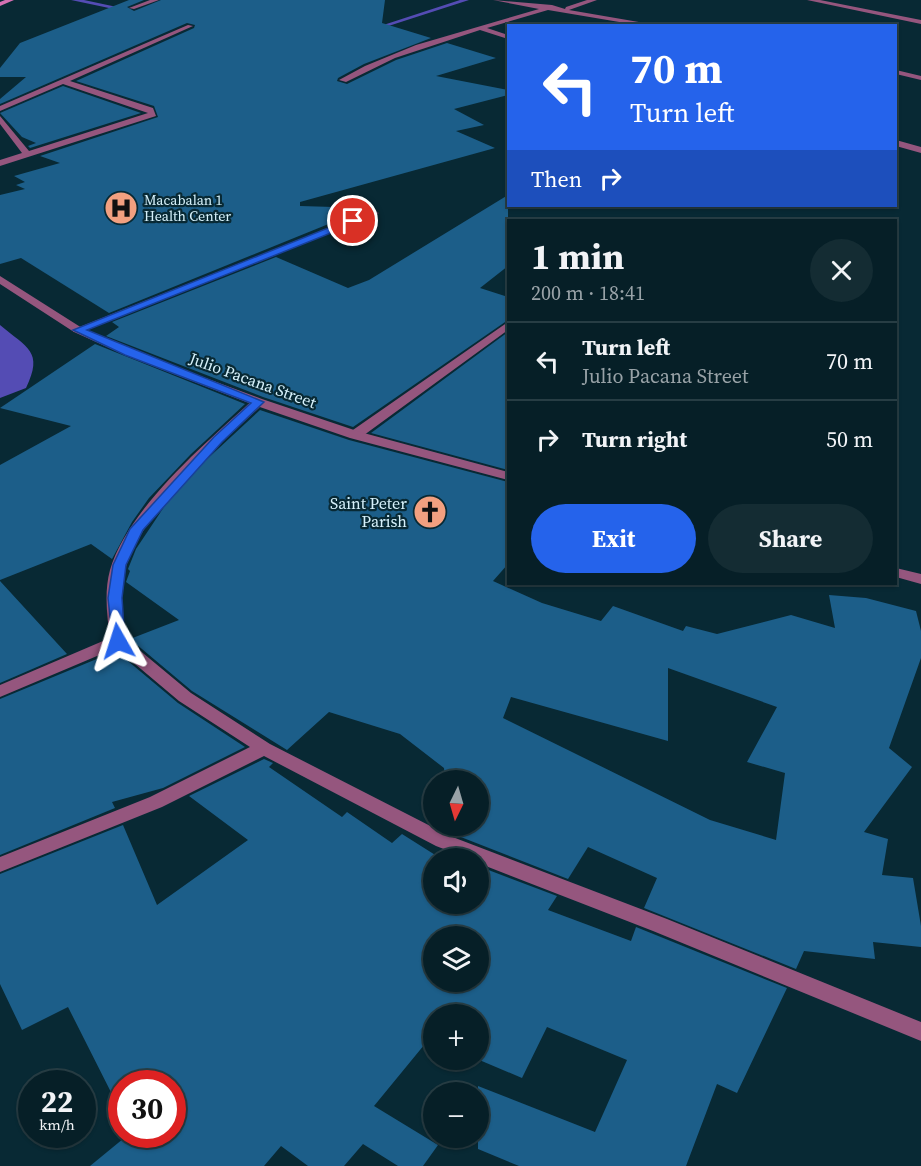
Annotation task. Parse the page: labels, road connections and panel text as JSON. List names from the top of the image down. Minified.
{"streets":{"street":["Julio Pacana Street"]},"places":{"hospital":["Macabalan 1 Health Center"],"church":["Saint Peter Parish"]},"north":"bottom","page":{"turn":["70 m","Turn left"],"then":"Then","heading":["1 min","200 m · 18:41"],"list":[{"name":"Turn left","note":"Julio Pacana Street","value":"70 m"},{"name":"Turn right","value":"50 m"}],"buttons":["Exit","Share"],"map_buttons":["+","−"],"speed":"22 km/h","limit":"30"}}
